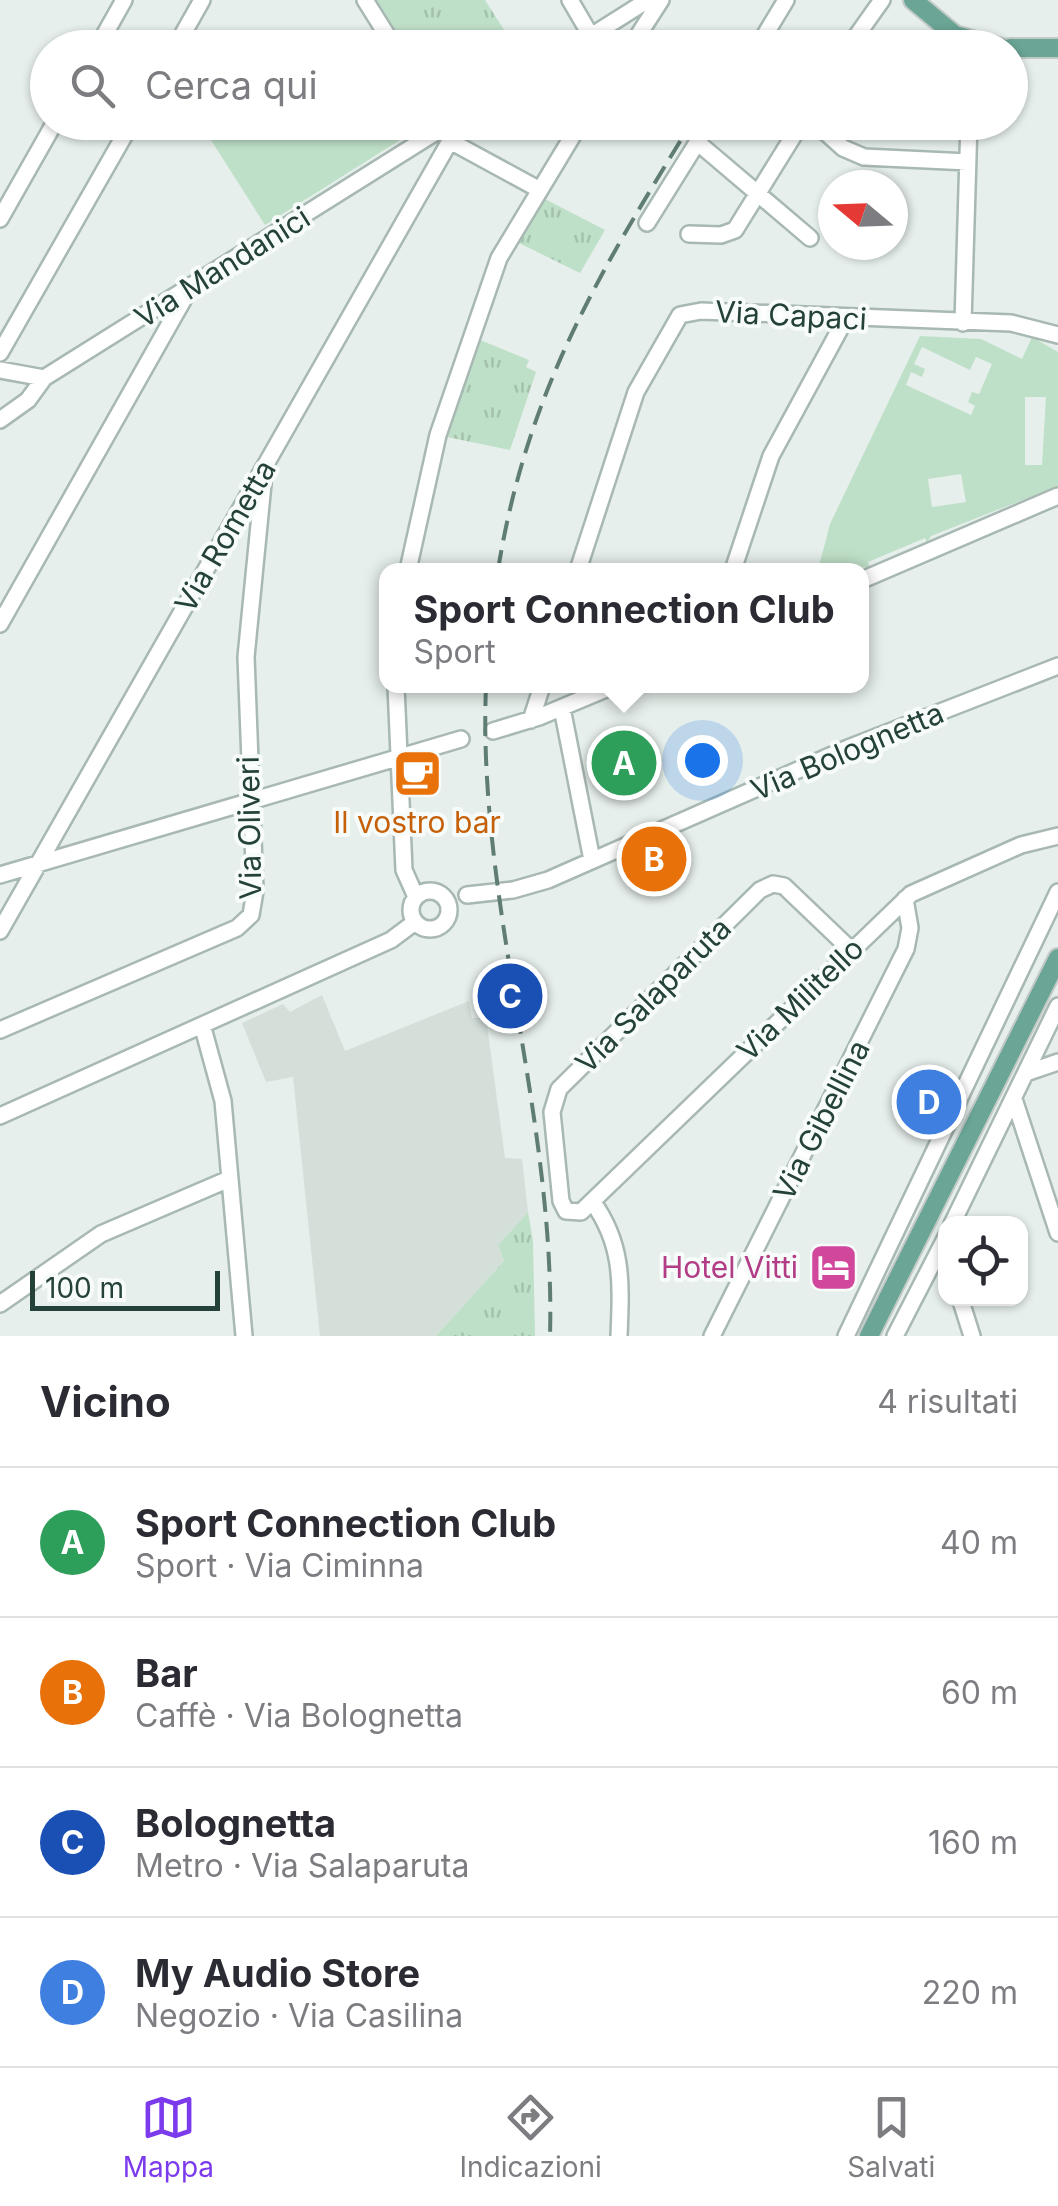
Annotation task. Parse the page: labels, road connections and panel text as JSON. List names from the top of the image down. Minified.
{"streets":{"street":["Via Mandanici","Via Capaci","Via Rometta","Via Bolognetta","Via Oliveri","Via Salaparuta","Via Militello","Via Gibellina"]},"crossings":[["Via Rometta","Via Oliveri"],["Via Salaparuta","Via Militello"],["Via Militello","Via Gibellina"]],"places":{"cafe":["Il vostro bar"],"hotel":["Hotel Vitti"]},"scale_bar":"100 m","north":"left","page":{"search":"Cerca qui","popup":["Sport Connection Club","Sport"],"pins":["A","B","C","D"],"scale":"100 m","heading":["Vicino","4 risultati"],"list":[{"mark":"A","name":"Sport Connection Club","note":"Sport · Via Ciminna","value":"40 m"},{"mark":"B","name":"Bar","note":"Caffè · Via Bolognetta","value":"60 m"},{"mark":"C","name":"Bolognetta","note":"Metro · Via Salaparuta","value":"160 m"},{"mark":"D","name":"My Audio Store","note":"Negozio · Via Casilina","value":"220 m"}],"nav":["Mappa","Indicazioni","Salvati"]}}
